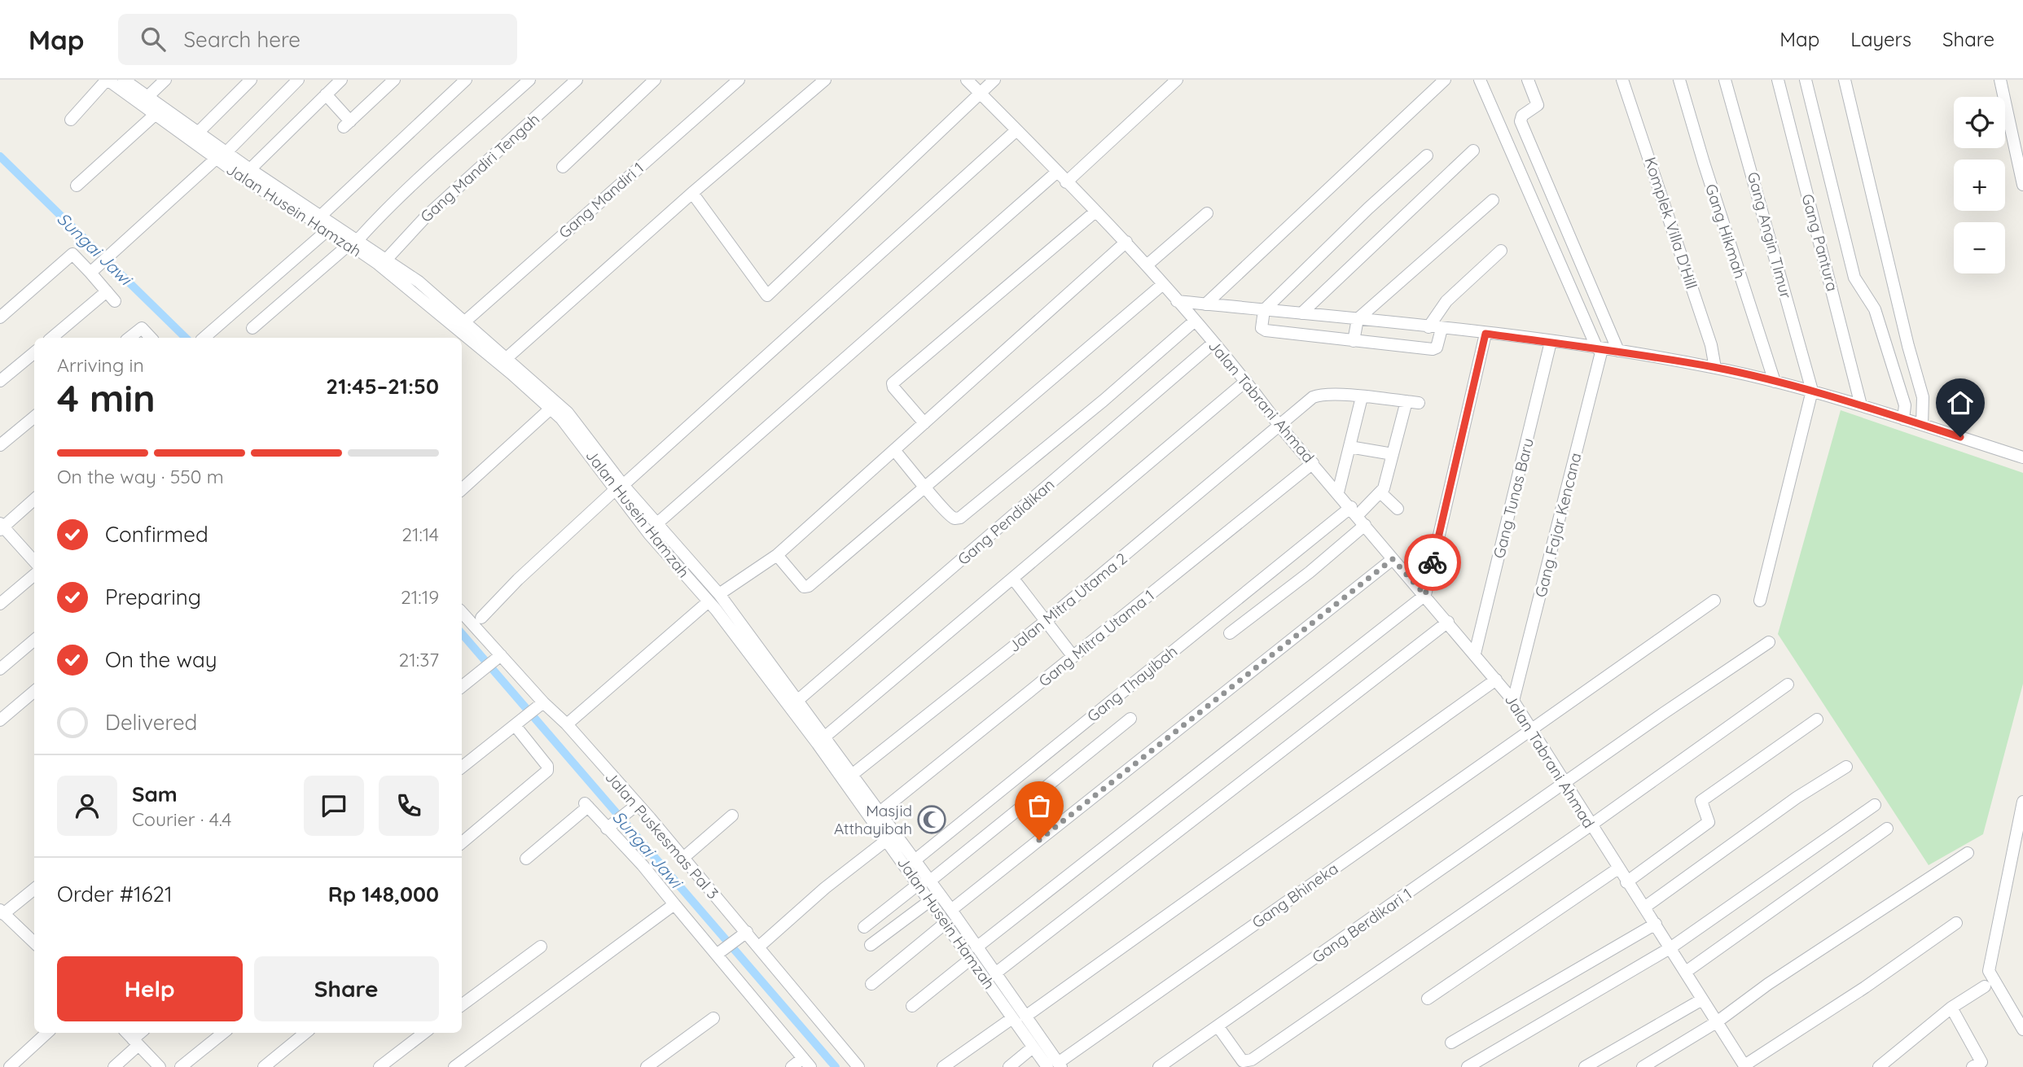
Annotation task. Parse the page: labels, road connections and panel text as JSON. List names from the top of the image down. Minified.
{"streets":{"street":["Gang Mandiri Tengah","Gang Mandiri 1","Jalan Husein Hamzah","Komplek Villa D'Hill","Gang Hikmah","Gang Angin TImur","Gang Pantura","Jalan Tabrani Ahmad","Gang Tunas Baru","Gang Pendidikan","Gang Fajar Kencana","Jalan Mitra Utama 2","Gang Mitra Utama 1","Gang Thayibah","Jalan Puskesmas Pal 3","Gang Bhineka","Gang Berdikari 1"]},"crossings":[["Gang Mandiri Tengah","Jalan Husein Hamzah"],["Gang Mandiri 1","Jalan Husein Hamzah"],["Jalan Husein Hamzah","Gang Pendidikan"],["Jalan Husein Hamzah","Jalan Mitra Utama 2"],["Jalan Husein Hamzah","Gang Mitra Utama 1"],["Jalan Husein Hamzah","Gang Thayibah"],["Jalan Husein Hamzah","Gang Bhineka"],["Jalan Tabrani Ahmad","Gang Tunas Baru"],["Jalan Tabrani Ahmad","Gang Pendidikan"],["Jalan Tabrani Ahmad","Gang Fajar Kencana"],["Jalan Tabrani Ahmad","Jalan Mitra Utama 2"],["Jalan Tabrani Ahmad","Gang Mitra Utama 1"],["Jalan Tabrani Ahmad","Gang Thayibah"],["Jalan Tabrani Ahmad","Gang Bhineka"],["Jalan Tabrani Ahmad","Gang Berdikari 1"]],"water":["Sungai Jawi"],"places":{"mosque":["Masjid Atthayibah"]},"page":{"header":"Map","search":"Search here","nav":["Map","Layers","Share"],"map_buttons":["+","−"],"heading":["4 min","Arriving in","21:45–21:50"],"panel":["Sam","Courier · 4.4","Order #1621","Rp 148,000"],"bar":"On the way · 550 m","list":[["Confirmed","21:14"],["Preparing","21:19"],["On the way","21:37"],"Delivered"],"buttons":["Help","Share"]}}
